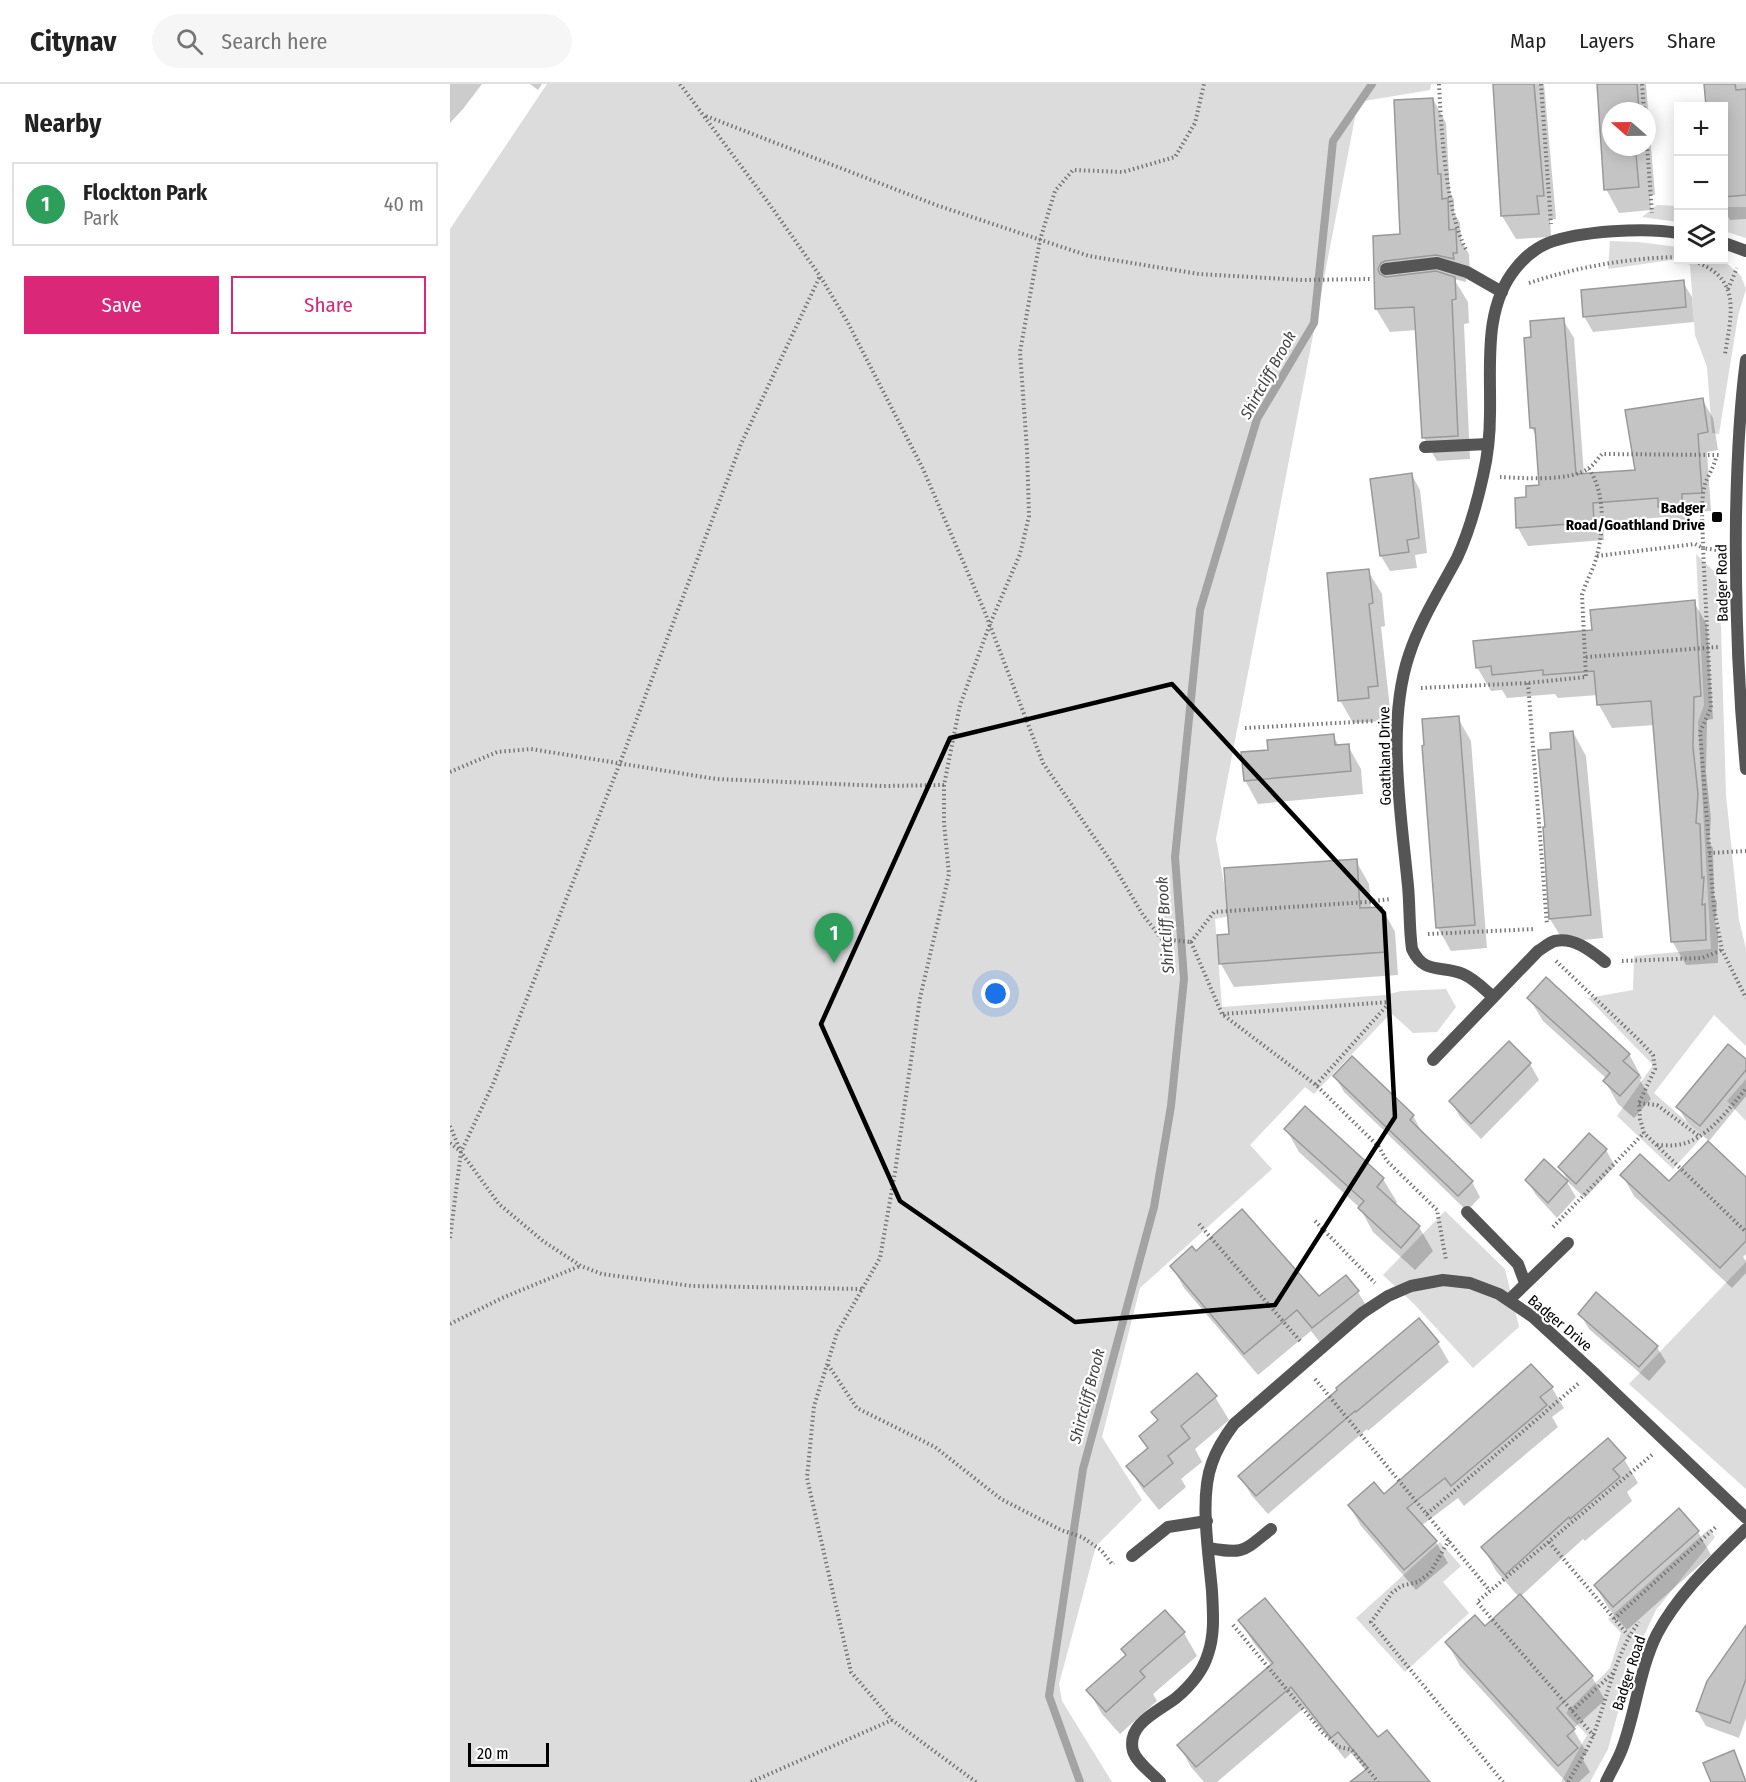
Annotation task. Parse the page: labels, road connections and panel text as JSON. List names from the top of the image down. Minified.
{"streets":{"street":["Badger Road","Goathland Drive","Badger Drive"]},"water":["Shirtcliff Brook"],"places":{"transit":["Badger Road/Goathland Drive"]},"scale_bar":"20 m","north":"left","page":{"header":"Citynav","search":"Search here","nav":["Map","Layers","Share"],"heading":"Nearby","map_buttons":["+","−"],"list":[{"mark":"1","name":"Flockton Park","note":"Park","value":"40 m"}],"buttons":["Save","Share"],"pins":"1","scale":"20 m"}}
